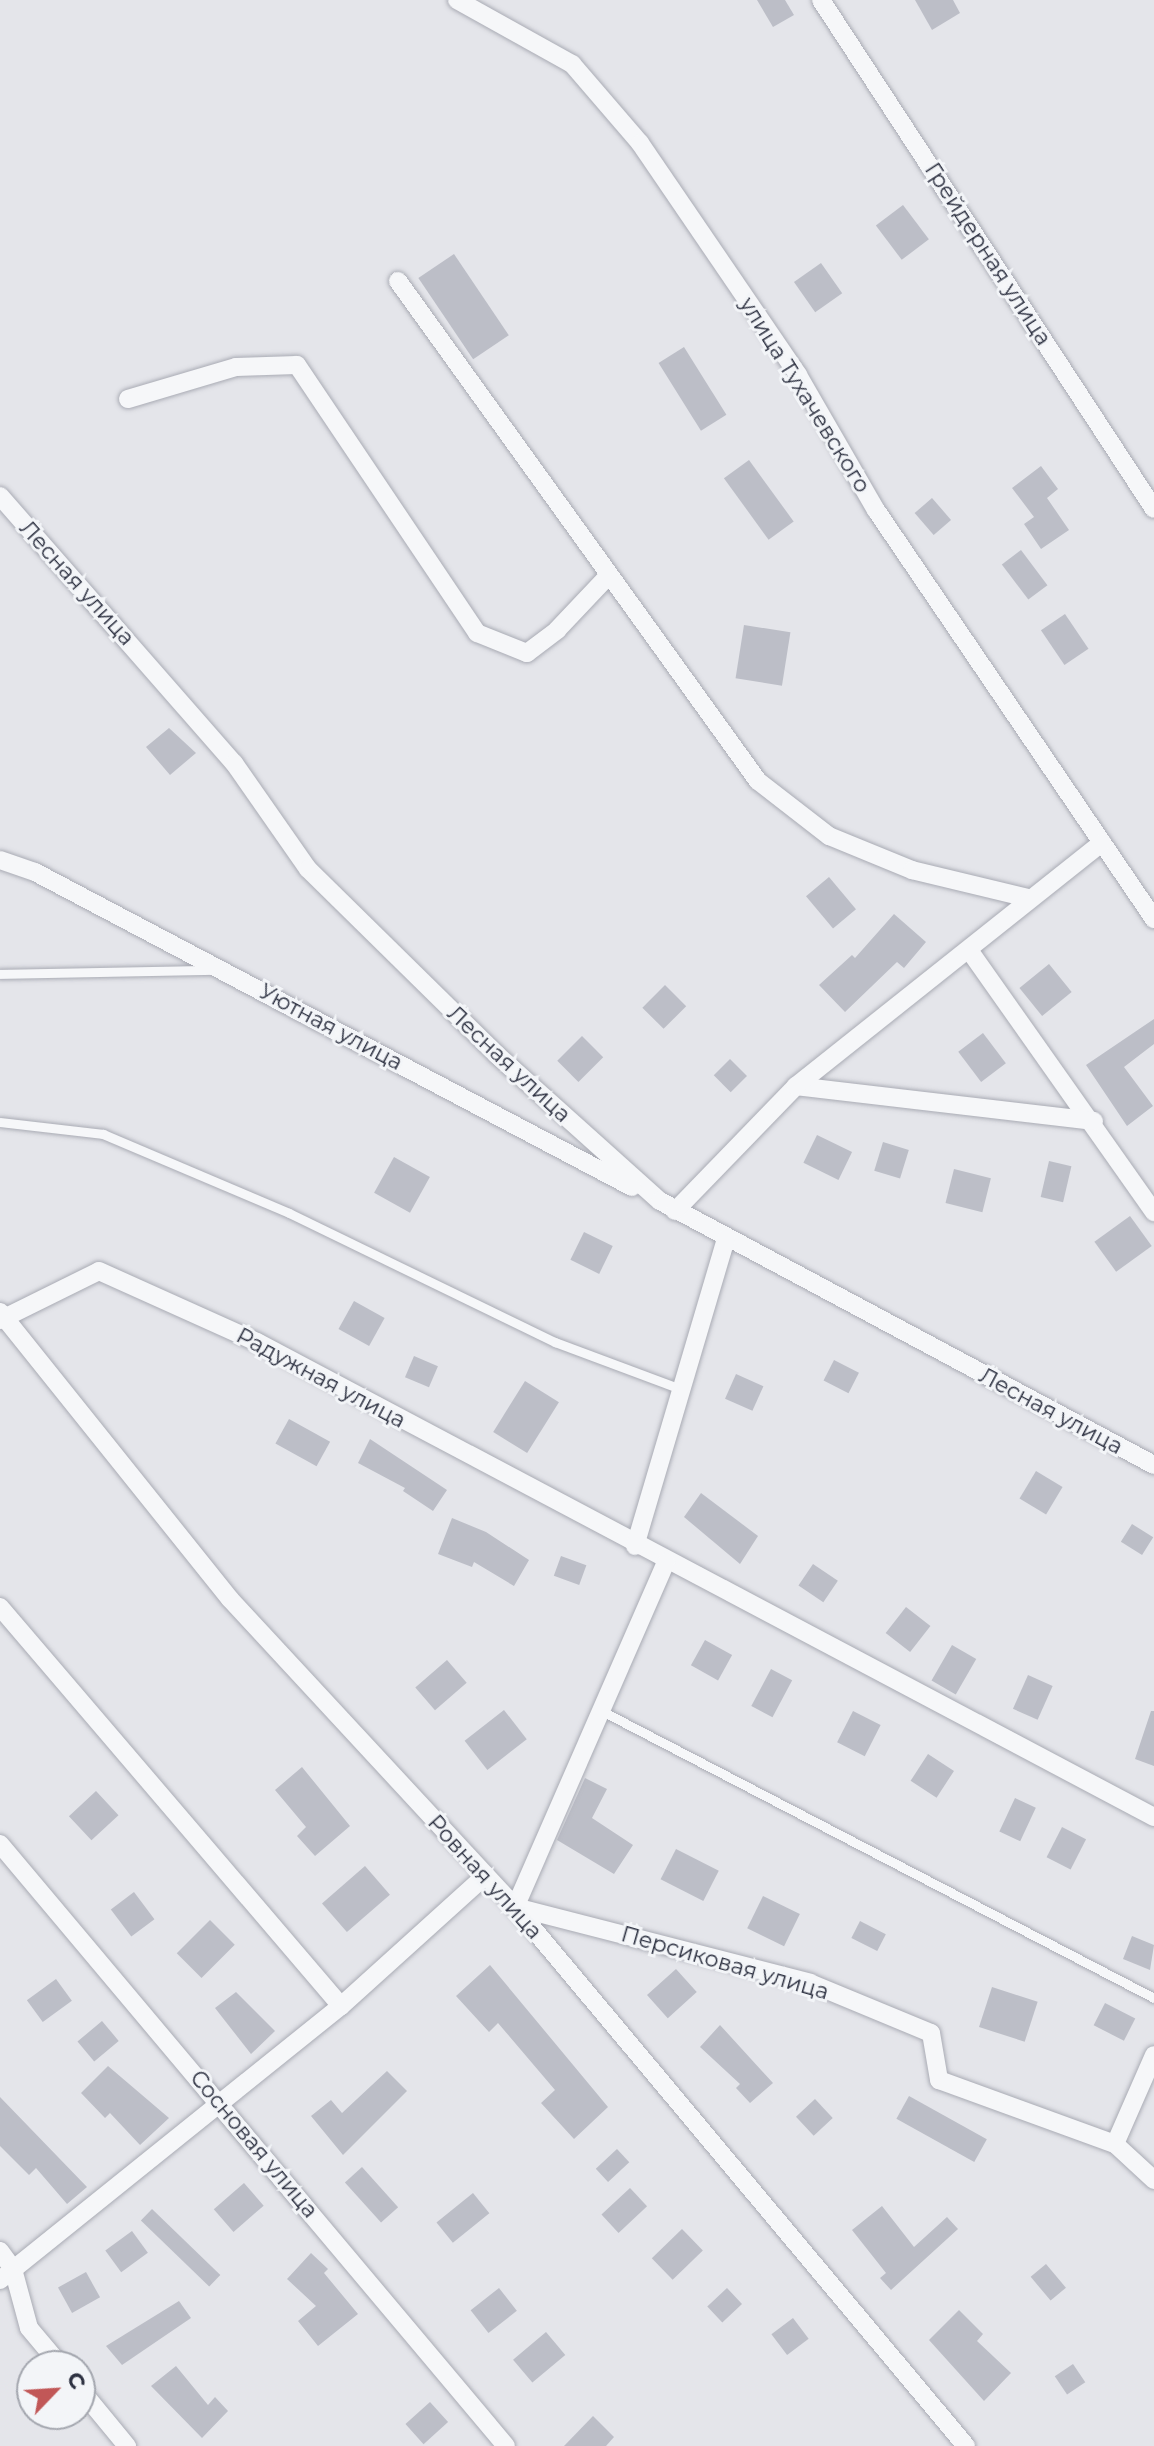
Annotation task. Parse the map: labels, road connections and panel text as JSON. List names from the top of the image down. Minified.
{"streets":{"street":["Грейдерная улица","улица Тухачевского","Лесная улица","Уютная улица","Радужная улица","Ровная улица","Персиковая улица","Сосновая улица"]},"crossings":[["Лесная улица","Уютная улица"],["Радужная улица","Ровная улица"],["Ровная улица","Персиковая улица"]],"north":"top right"}
